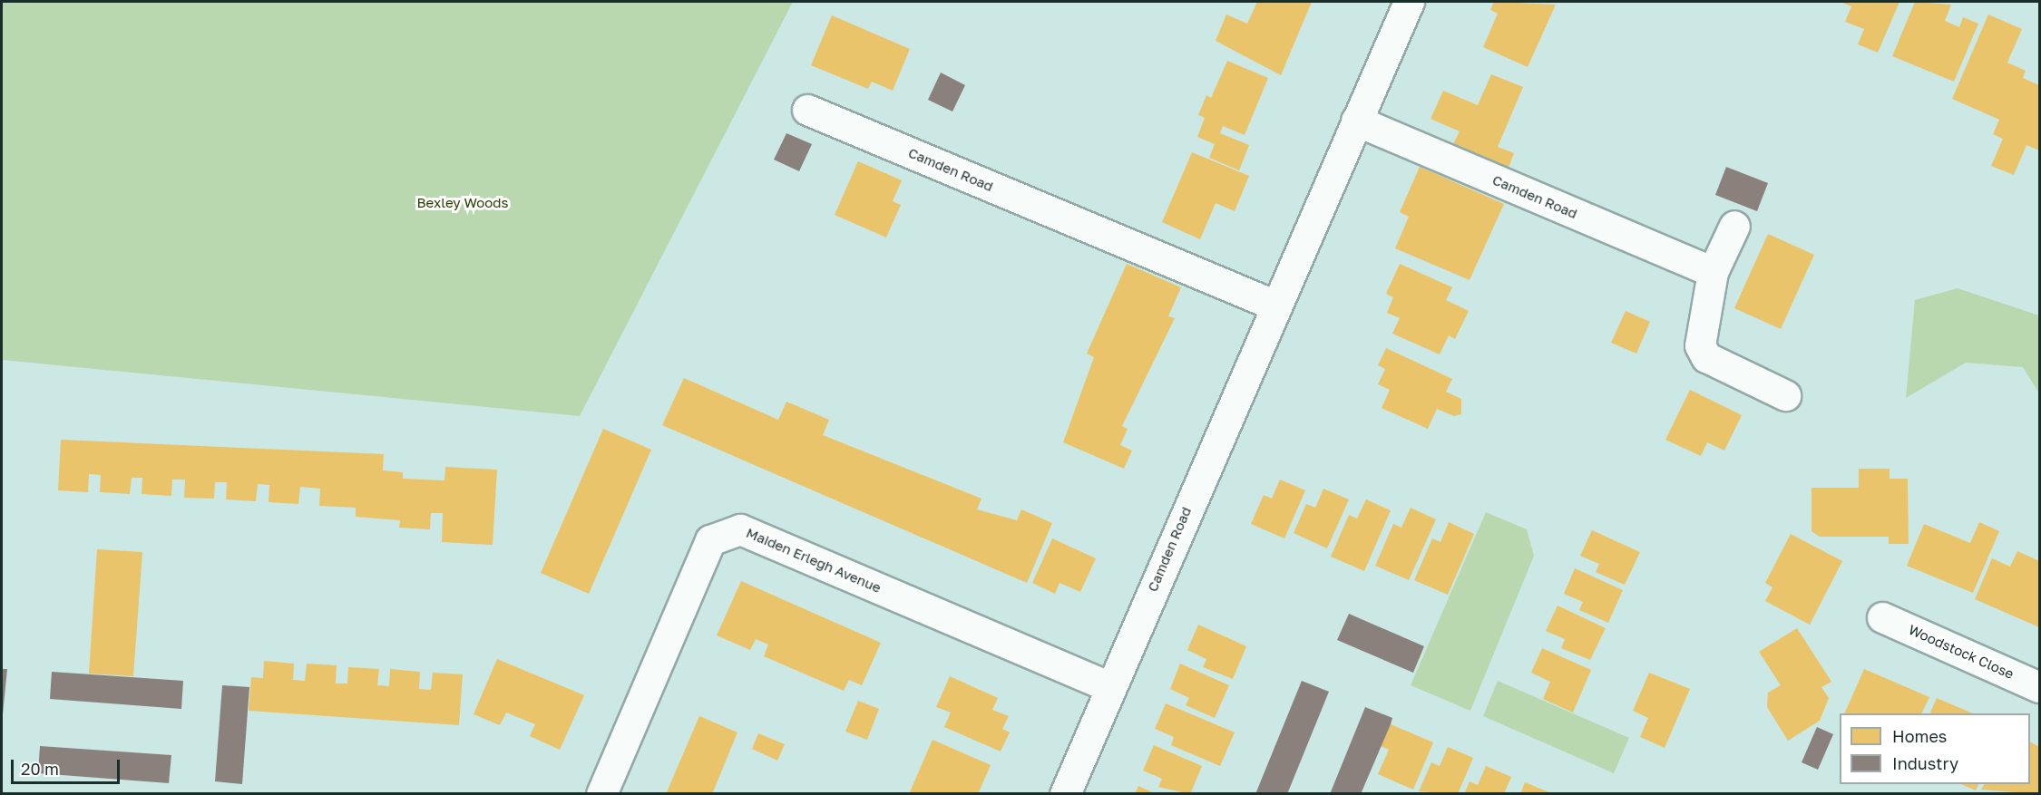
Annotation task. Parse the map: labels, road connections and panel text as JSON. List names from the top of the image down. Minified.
{"streets":{"street":["Camden Road","Maiden Erlegh Avenue","Woodstock Close"]},"crossings":[["Camden Road","Maiden Erlegh Avenue"]],"parks":["Bexley Woods"],"legend":["Homes","Industry"],"scale_bar":"20 m"}
